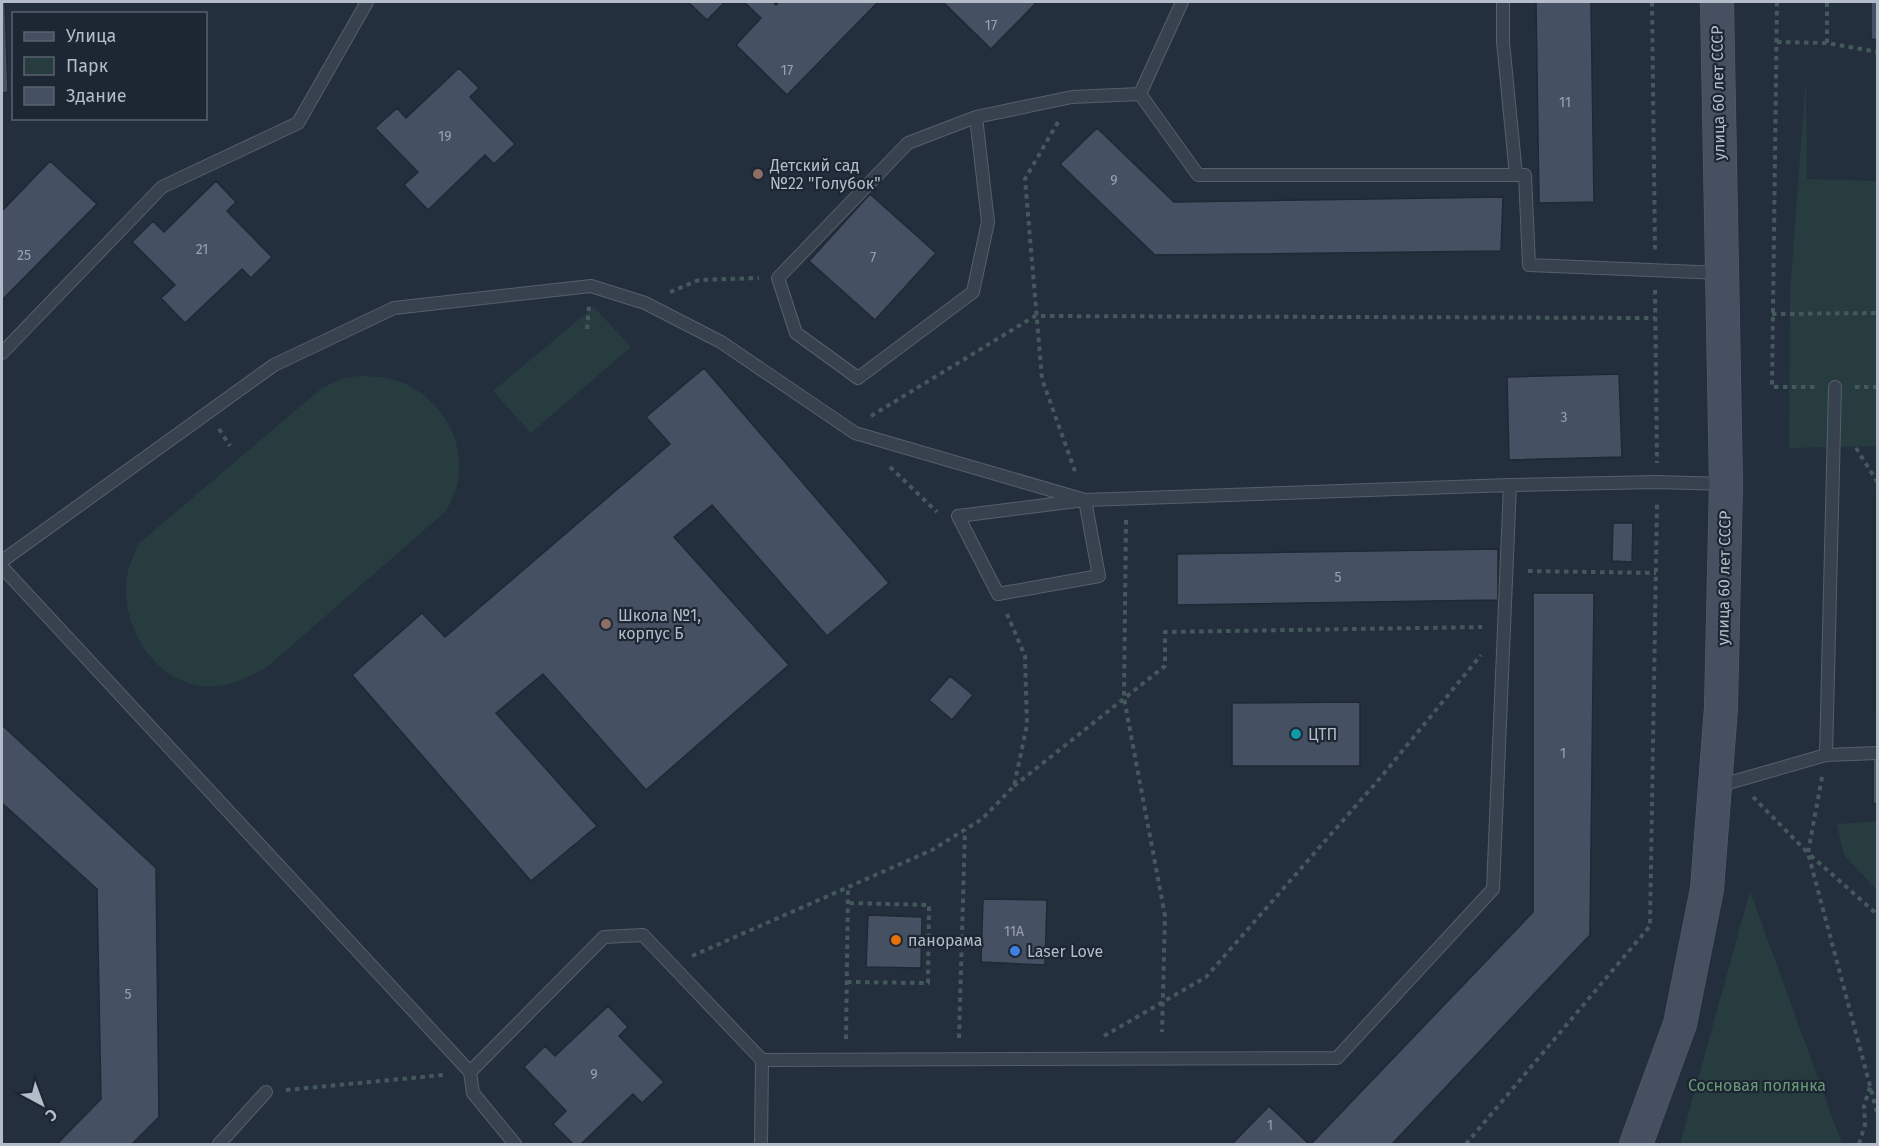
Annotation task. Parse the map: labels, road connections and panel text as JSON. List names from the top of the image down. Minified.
{"streets":{"street":["улица 60 лет СССР"]},"parks":["Сосновая полянка"],"places":["Детский сад №22 \"Голубок\"","Школа №1, корпус Б","ЦТП","панорама","Laser Love"],"house_numbers":["17","17","11","19","9","21","25","7","3","5","1","11А","5","9","1"],"legend":["Улица","Парк","Здание"],"north":"bottom right"}
